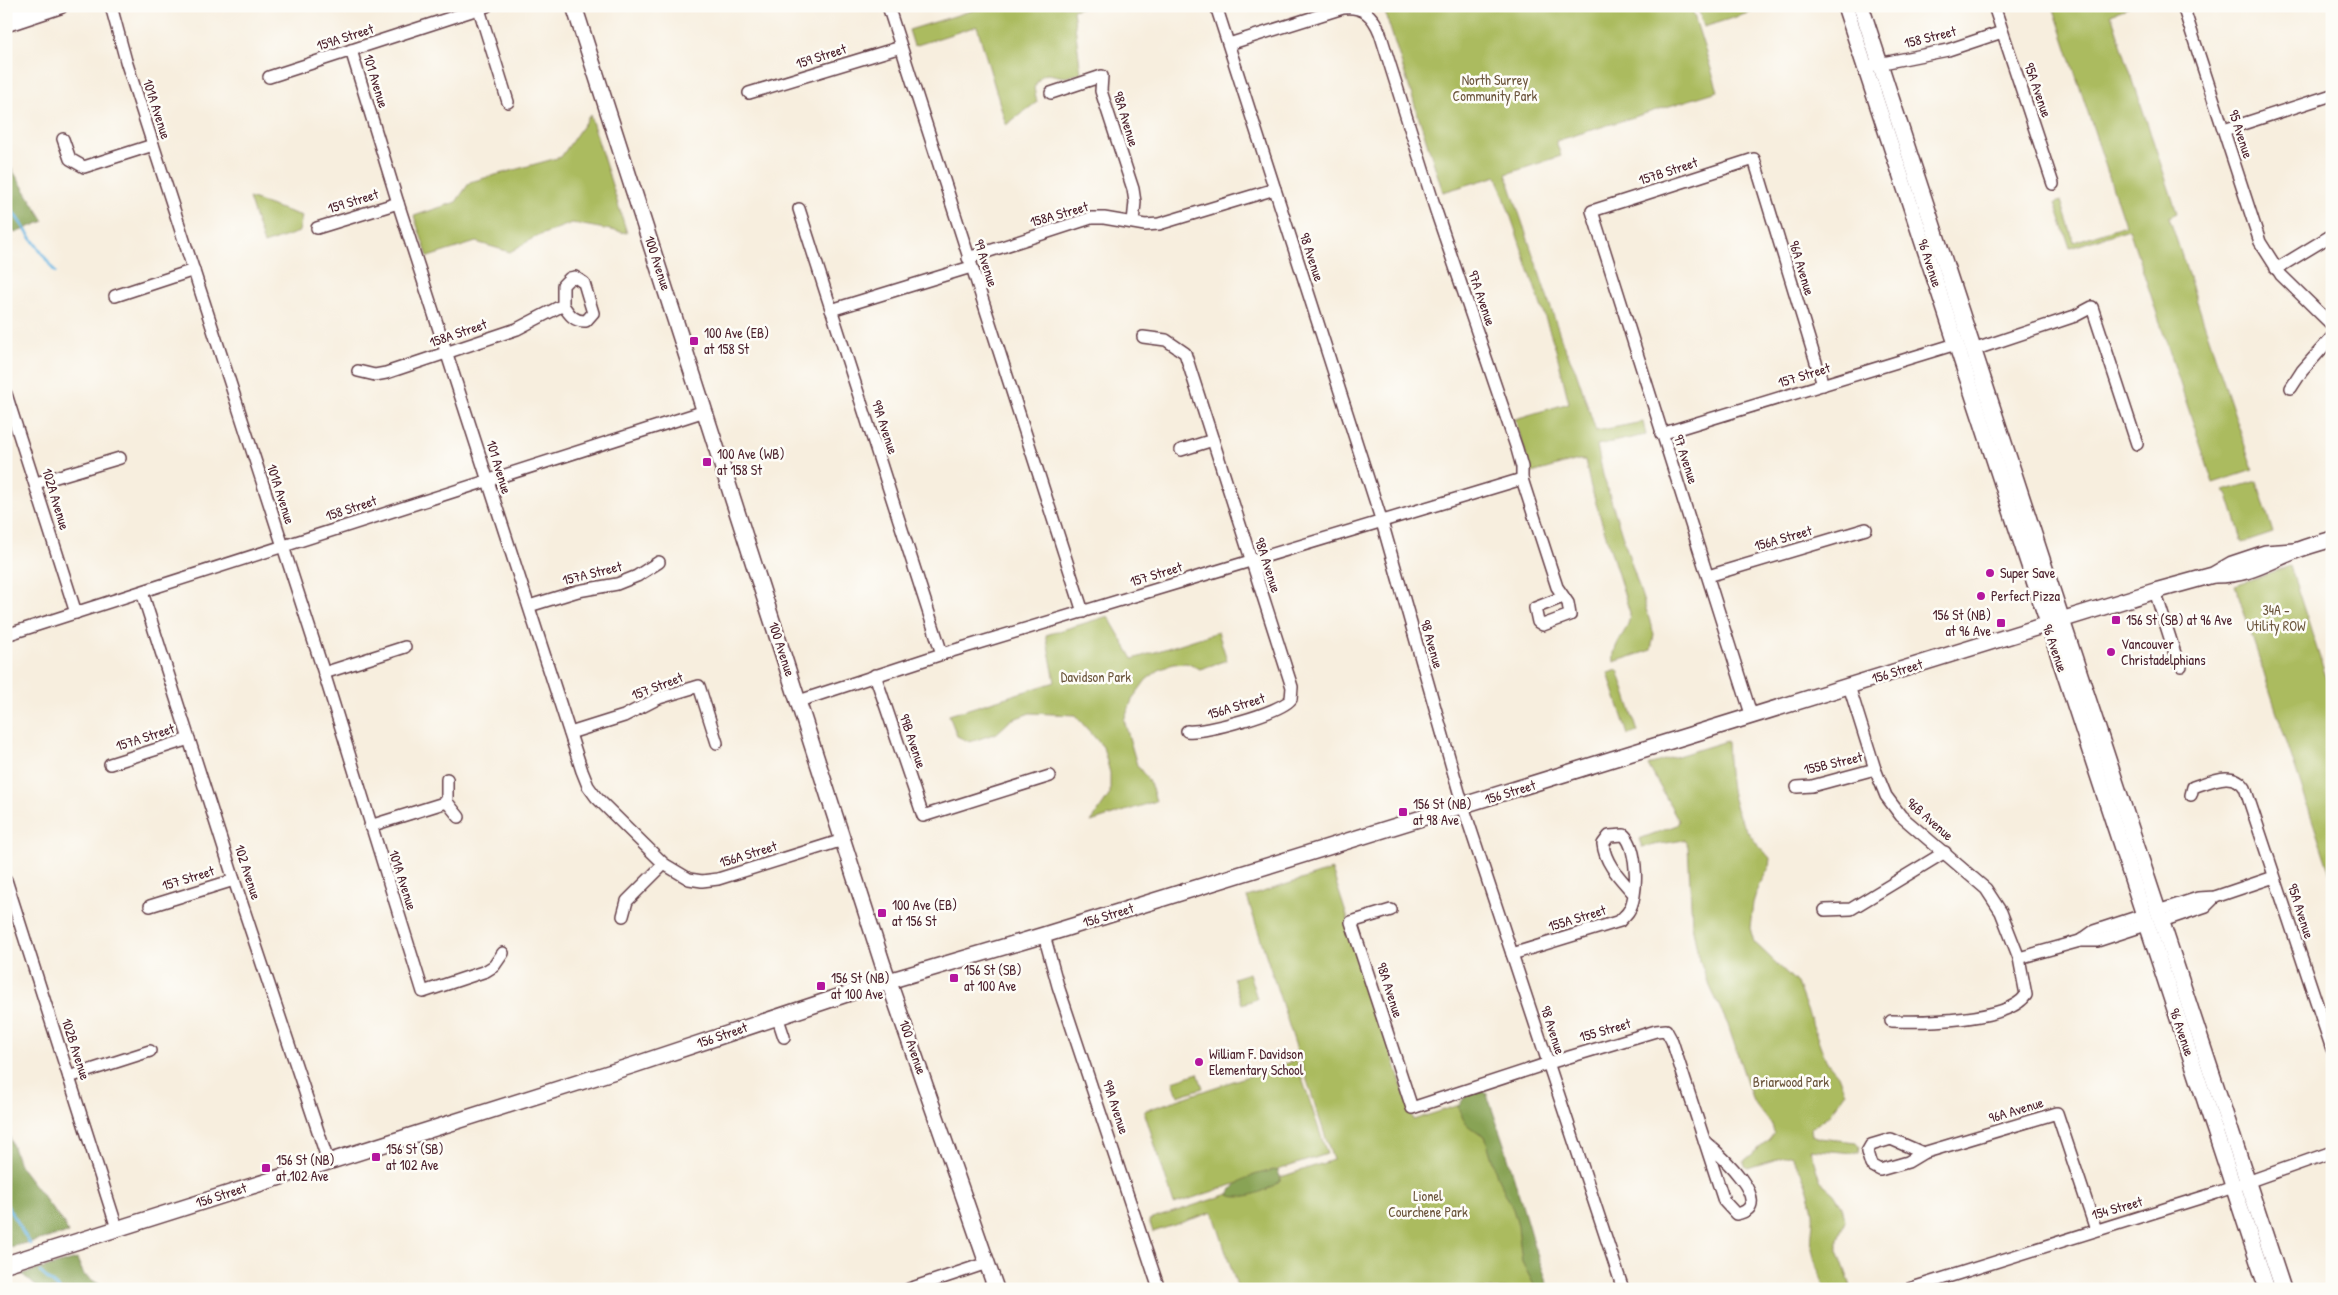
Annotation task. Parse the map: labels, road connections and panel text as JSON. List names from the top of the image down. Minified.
{"streets":{"main road":["100 Avenue","96 Avenue","156 Street"],"street":["159A Street","158 Street","159 Street","101 Avenue","95A Avenue","101A Avenue","98A Avenue","95 Avenue","157B Street","158A Street","98 Avenue","99 Avenue","96A Avenue","97A Avenue","157 Street","99A Avenue","97 Avenue","102A Avenue","156A Street","157A Street","99B Avenue","155B Street","96B Avenue","102 Avenue","155A Street","155 Street","102B Avenue","154 Street"]},"crossings":[["159A Street","101 Avenue"],["158 Street","101 Avenue"],["158 Street","95A Avenue"],["158 Street","101A Avenue"],["158 Street","100 Avenue"],["158 Street","96 Avenue"],["158 Street","102A Avenue"],["158 Street","102 Avenue"],["159 Street","101 Avenue"],["159 Street","99 Avenue"],["101 Avenue","158A Street"],["101 Avenue","157 Street"],["101 Avenue","156A Street"],["101 Avenue","157A Street"],["98A Avenue","158A Street"],["98A Avenue","157 Street"],["98A Avenue","156A Street"],["98A Avenue","155 Street"],["157B Street","96A Avenue"],["157B Street","97 Avenue"],["158A Street","98 Avenue"],["158A Street","99 Avenue"],["158A Street","99A Avenue"],["98 Avenue","97A Avenue"],["98 Avenue","157 Street"],["98 Avenue","156 Street"],["98 Avenue","155A Street"],["98 Avenue","155 Street"],["100 Avenue","157 Street"],["100 Avenue","156A Street"],["100 Avenue","156 Street"],["99 Avenue","157 Street"],["96 Avenue","157 Street"],["96 Avenue","156 Street"],["96 Avenue","154 Street"],["96A Avenue","157 Street"],["96A Avenue","154 Street"],["97A Avenue","157 Street"],["157 Street","99A Avenue"],["157 Street","97 Avenue"],["157 Street","99B Avenue"],["157 Street","102 Avenue"],["99A Avenue","156 Street"],["97 Avenue","156A Street"],["97 Avenue","156 Street"],["157A Street","102 Avenue"],["156 Street","96B Avenue"],["156 Street","102 Avenue"],["156 Street","102B Avenue"],["155B Street","96B Avenue"]],"parks":["North Surrey Community Park","34A - Utility ROW","Davidson Park","Briarwood Park","Lionel Courchene Park"],"places":{"transit":["100 Ave (EB) at 158 St","100 Ave (WB) at 158 St","156 St (SB) at 96 Ave","156 St (NB) at 96 Ave","156 St (NB) at 98 Ave","100 Ave (EB) at 156 St","156 St (SB) at 100 Ave","156 St (NB) at 100 Ave","156 St (SB) at 102 Ave","156 St (NB) at 102 Ave"],"other":["Super Save","Perfect Pizza","Vancouver Christadelphians","William F. Davidson Elementary School"]}}
